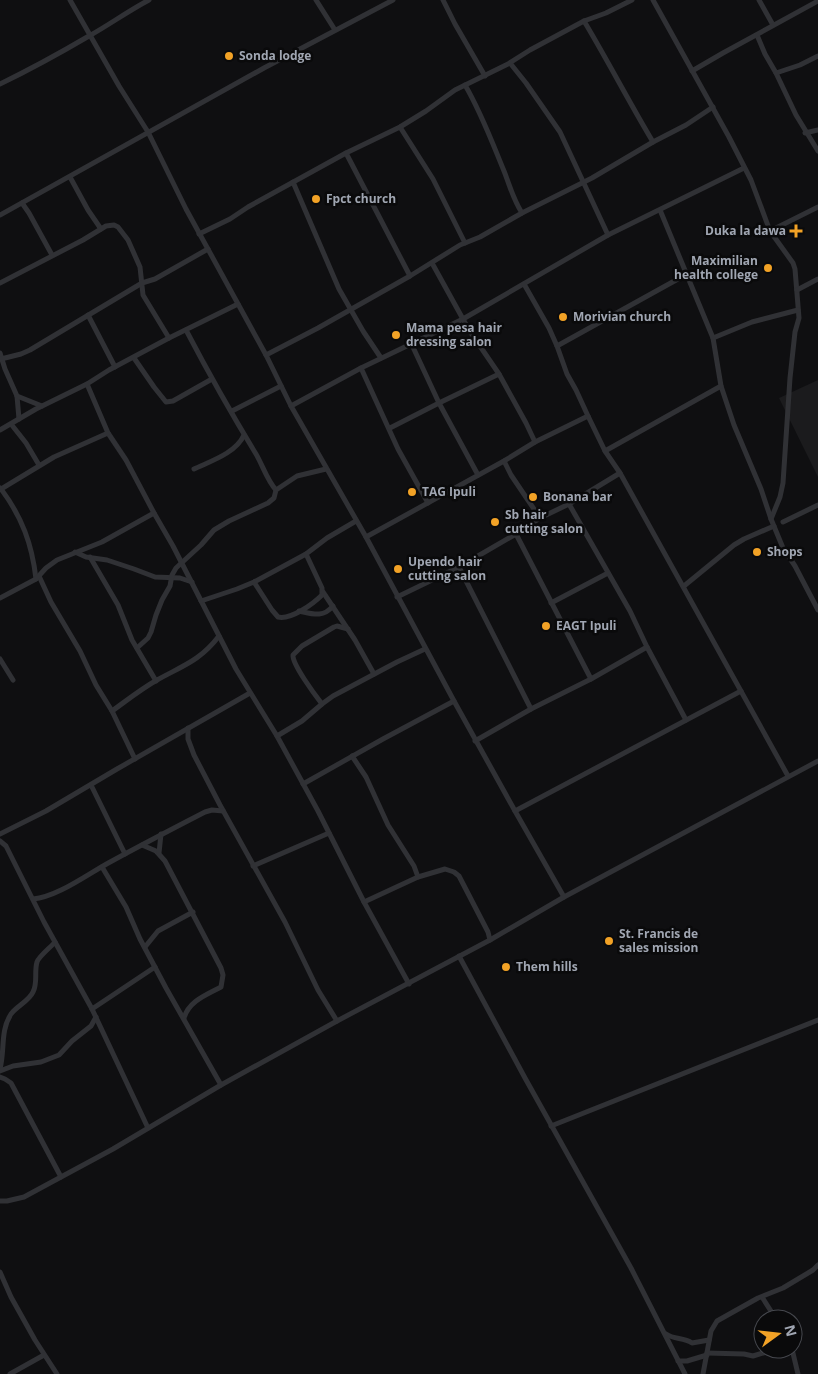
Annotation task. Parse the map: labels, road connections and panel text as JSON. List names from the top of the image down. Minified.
{"places":{"other":["Sonda lodge","Fpct church","Maximilian health college","Morivian church","Mama pesa hair dressing salon","TAG Ipuli","Bonana bar","Sb hair cutting salon","Shops","Upendo hair cutting salon","EAGT Ipuli","St. Francis de sales mission","Them hills"],"health":["Duka la dawa"]},"north":"right"}
